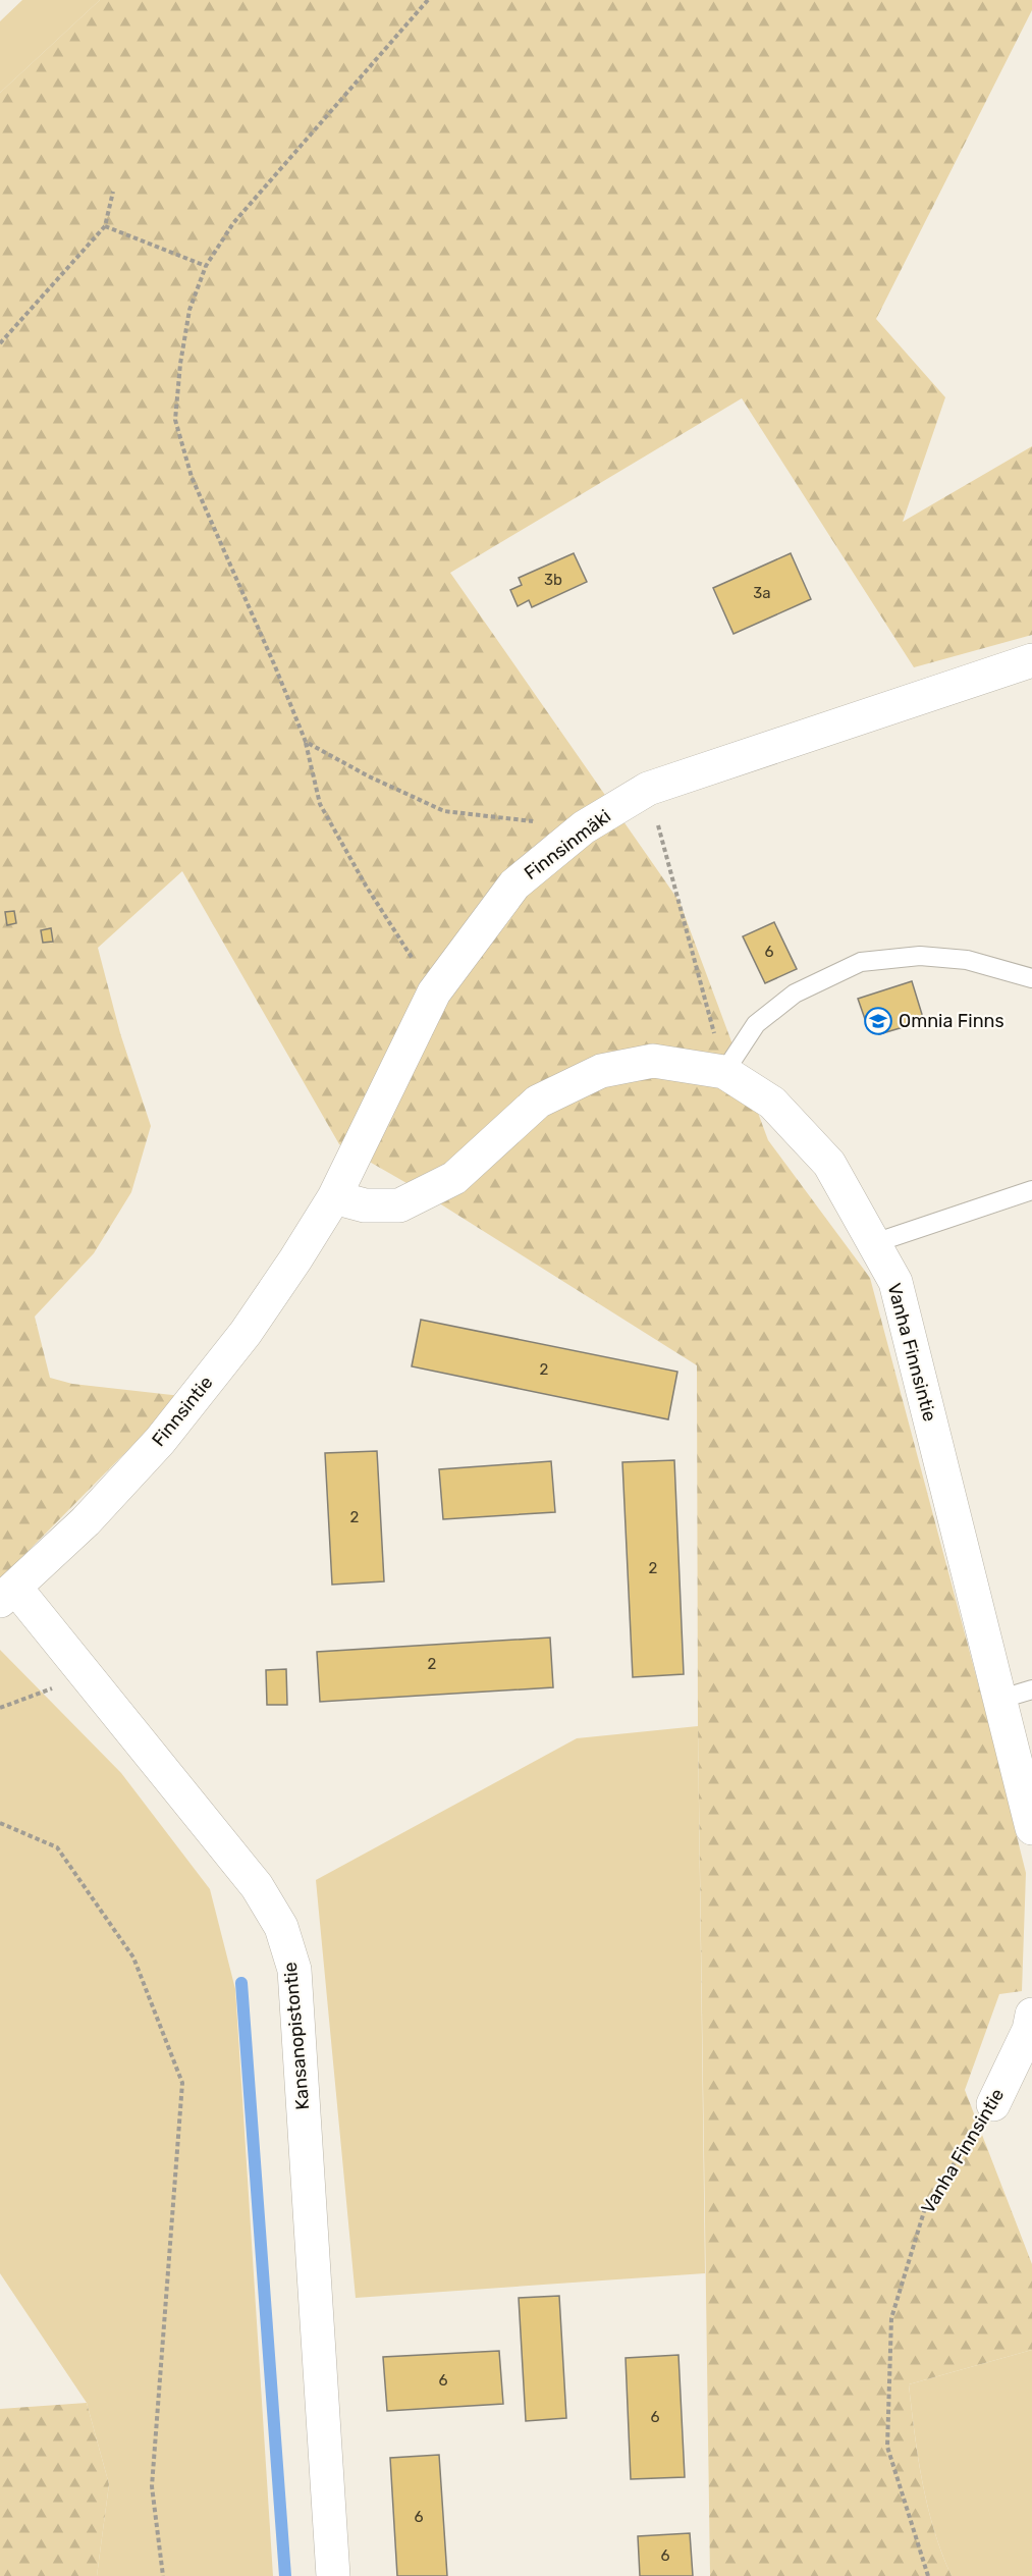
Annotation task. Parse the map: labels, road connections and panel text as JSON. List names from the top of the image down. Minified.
{"streets":{"street":["Finnsinmäki","Vanha Finnsintie","Finnsintie","Kansanopistontie"]},"crossings":[["Finnsinmäki","Vanha Finnsintie"],["Finnsinmäki","Finnsintie"],["Vanha Finnsintie","Finnsintie"],["Finnsintie","Kansanopistontie"]],"places":{"school or university":["Omnia Finns"]},"house_numbers":["3b","3a","6","2","2","2","2","6","6","6","6"]}
